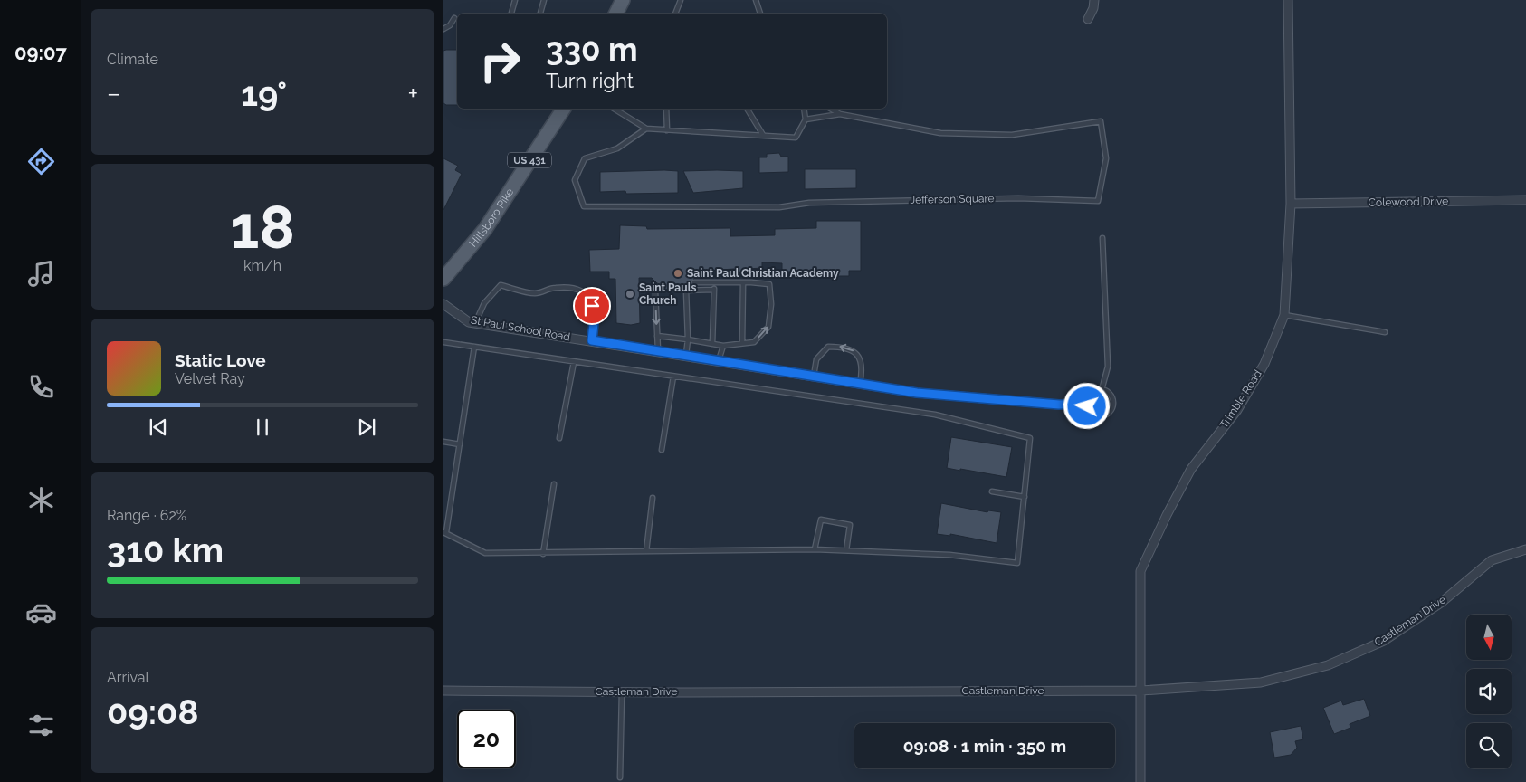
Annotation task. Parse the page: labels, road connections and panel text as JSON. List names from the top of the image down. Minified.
{"streets":{"main road":["US 431","Hillsboro Pike"],"street":["Colewood Drive","St Paul School Road","Trimble Road","Castleman Drive"],"lane":["Jefferson Square"]},"crossings":[["Colewood Drive","Trimble Road"],["Trimble Road","Castleman Drive"]],"places":["Saint Paul Christian Academy","Saint Pauls Church"],"north":"bottom","page":{"tabs":"09:07","tile":["Climate",["18","km/h"],["Range · 62%","310 km"],["Arrival","09:08"]],"turn":["330 m","Turn right"],"heat":["−","19°","+"],"song":["Static Love","Velvet Ray"],"limit":"20","trip":"09:08 · 1 min · 350 m"}}
